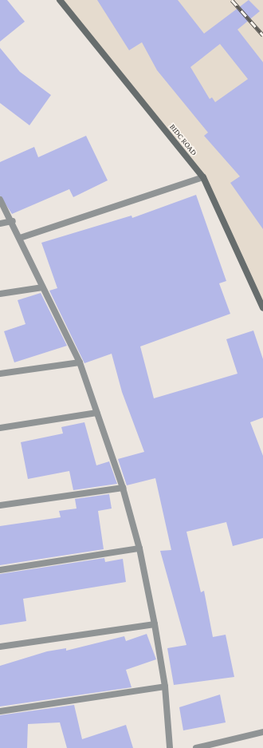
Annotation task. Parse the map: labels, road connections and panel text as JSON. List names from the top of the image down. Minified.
{"streets":{"main road":["BIDC ROAD"]}}
